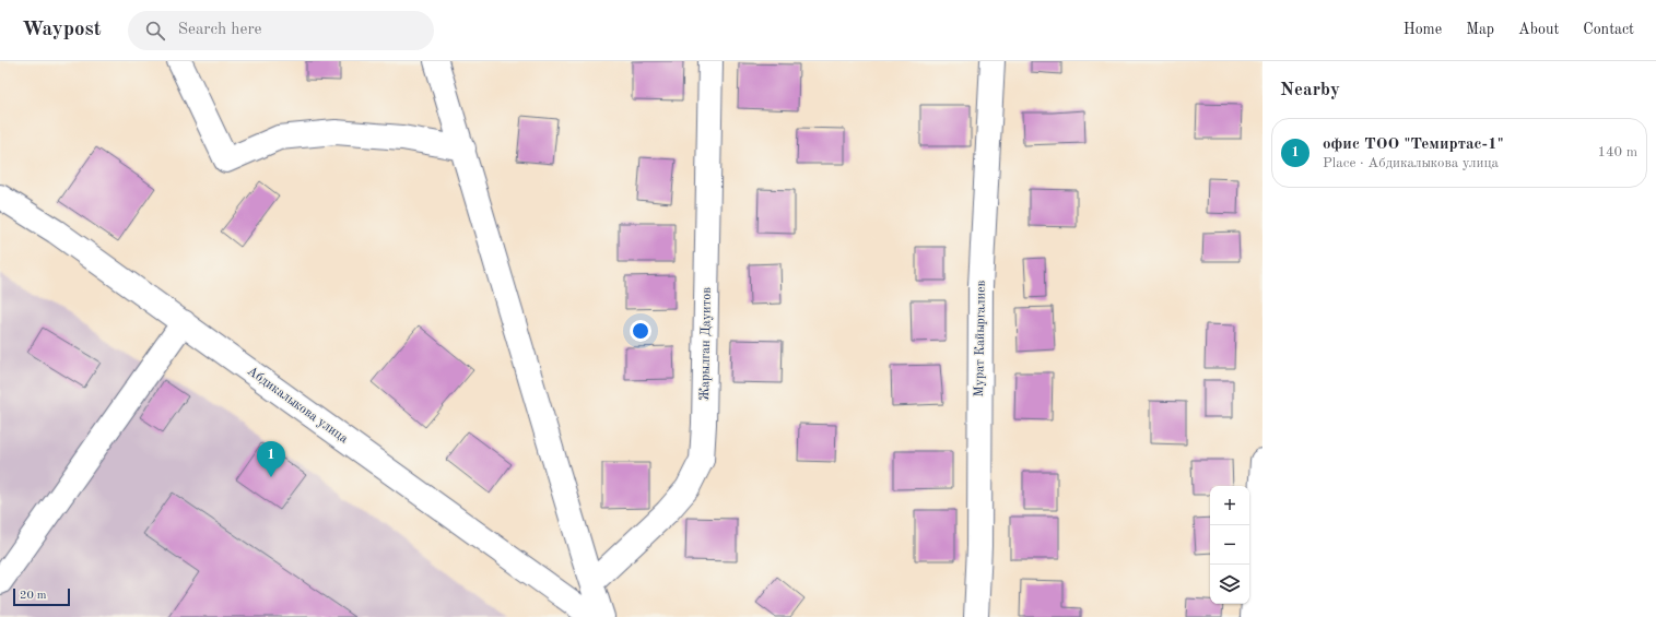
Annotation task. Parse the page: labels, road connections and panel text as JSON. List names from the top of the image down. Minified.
{"streets":{"street":["Мурат Кайыргалиев","Жарылган Дауитов","Абдикалыкова улица"]},"scale_bar":"20 m","page":{"header":"Waypost","search":"Search here","nav":["Home","Map","About","Contact"],"heading":"Nearby","list":[{"mark":"1","name":"офис ТОО \"Темиртас-1\"","note":"Place · Абдикалыкова улица","value":"140 m"}],"pins":"1","map_buttons":["+","−"],"scale":"20 m"}}
